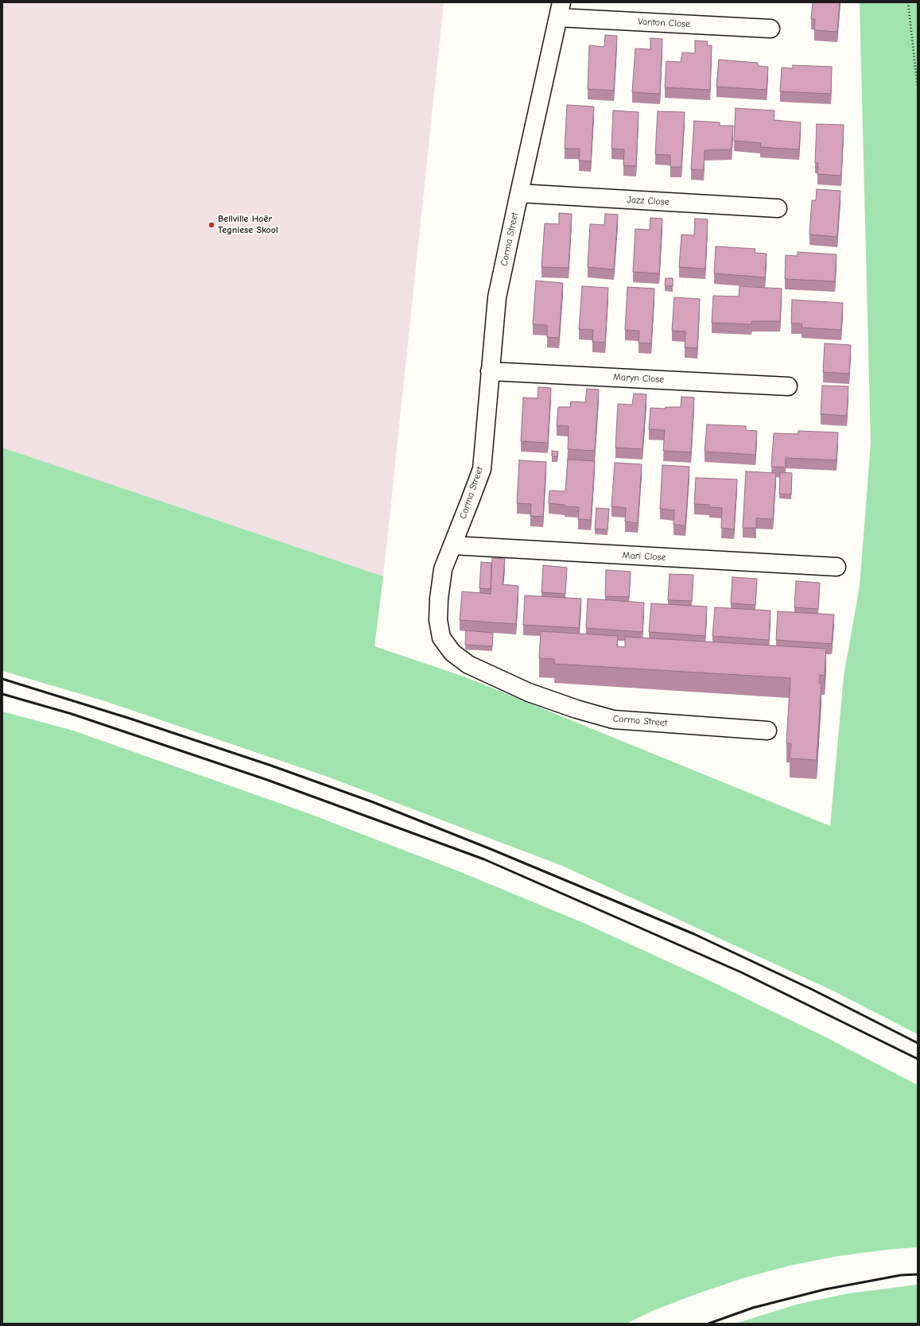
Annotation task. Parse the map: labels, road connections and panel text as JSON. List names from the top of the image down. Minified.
{"streets":{"street":["Vanton Close","Jazz Close","Corma Street","Maryn Close","Mari Close"]},"crossings":[["Vanton Close","Corma Street"],["Jazz Close","Corma Street"],["Corma Street","Maryn Close"],["Corma Street","Mari Close"]],"places":["Bellville Hoër Tegniese Skool"]}
